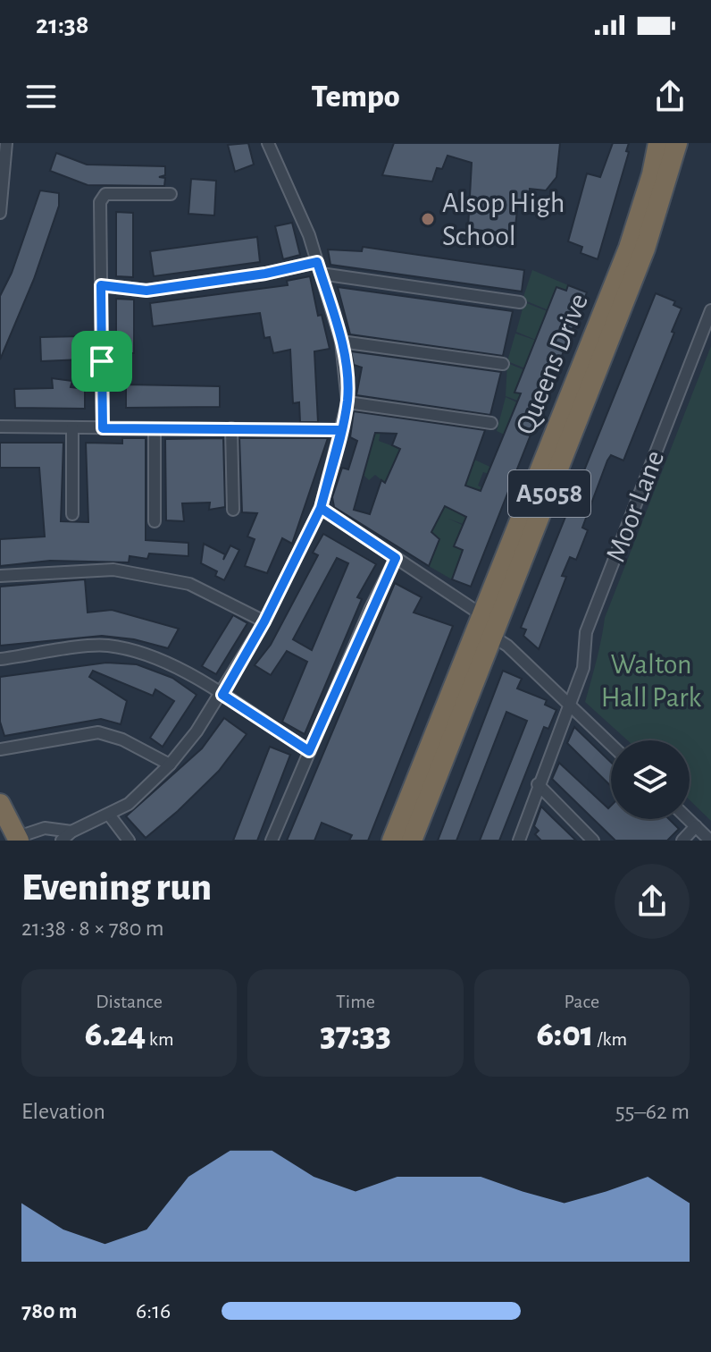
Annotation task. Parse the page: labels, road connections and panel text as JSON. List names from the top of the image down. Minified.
{"streets":{"highway":["Queens Drive","A5058"],"street":["Moor Lane"]},"parks":["Walton Hall Park"],"places":["Alsop High School"],"page":{"status":"21:38","header":"Tempo","heading":["Evening run","21:38 · 8 × 780 m"],"stats":[["Distance","6.24 km"],["Time","37:33"],["Pace","6:01 /km"]],"chart":["Elevation","55–62 m"],"list":[{"name":"780 m","note":"6:16"}]}}
